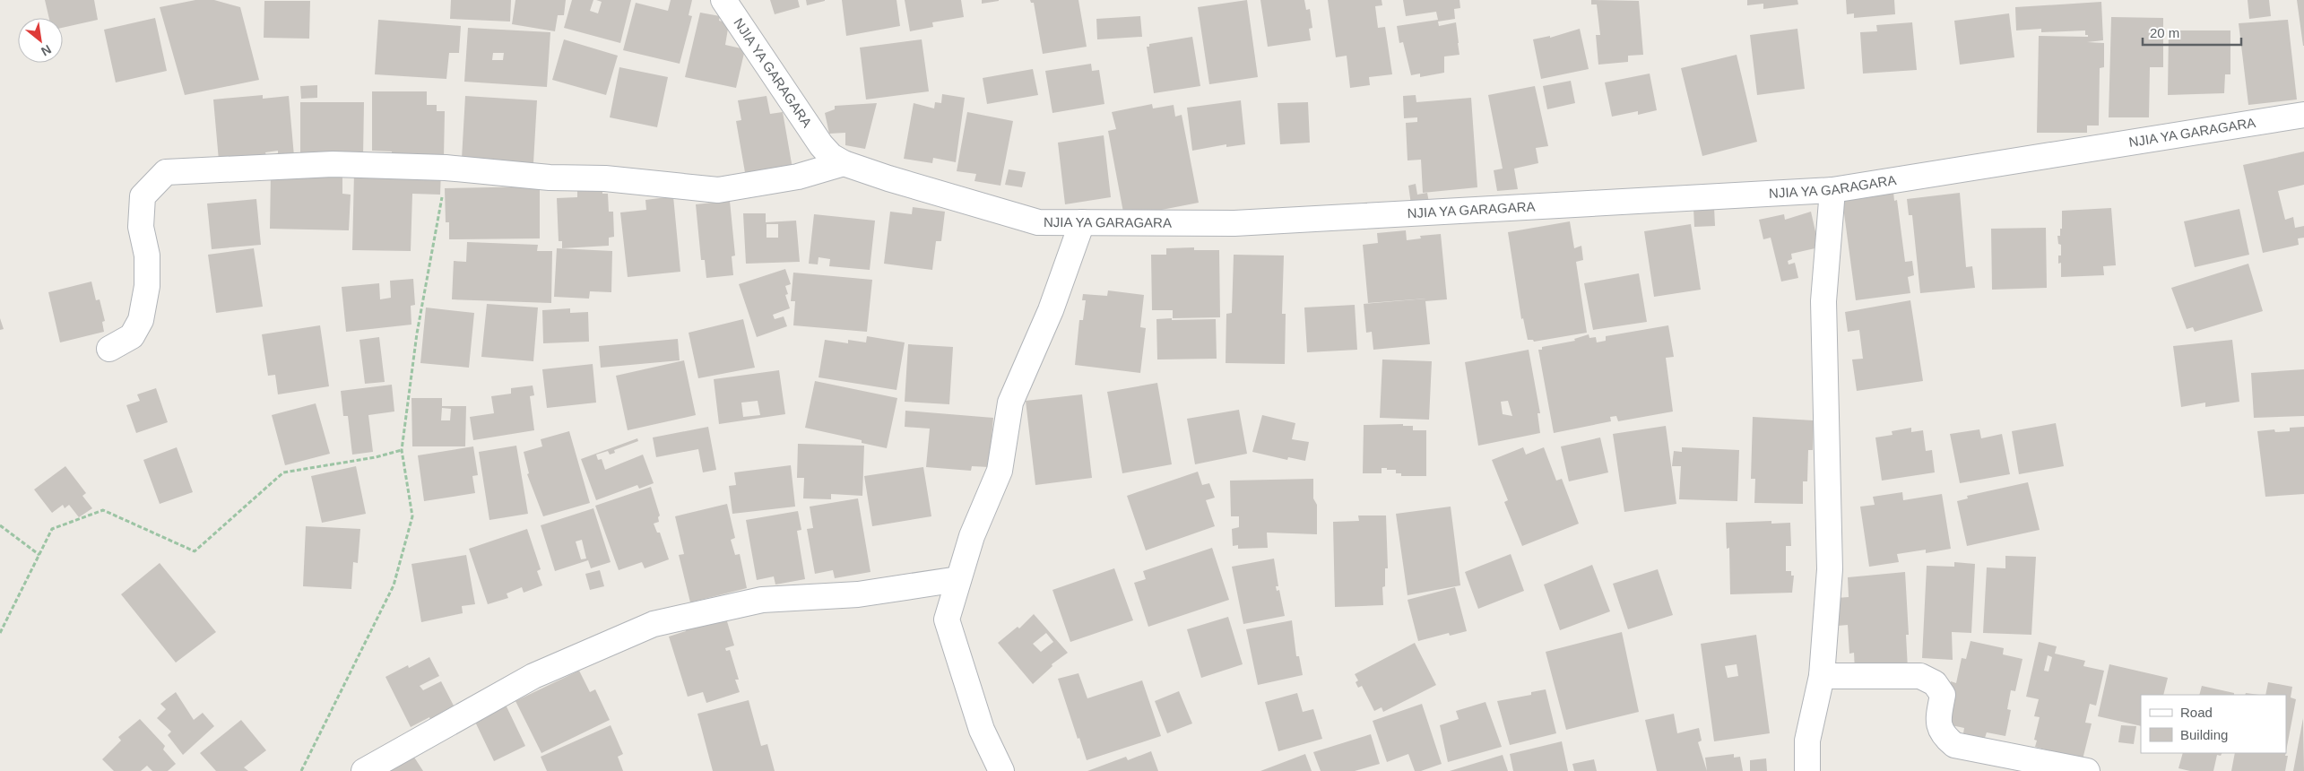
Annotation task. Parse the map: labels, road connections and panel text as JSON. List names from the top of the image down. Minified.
{"streets":{"street":["NJIA YA GARAGARA"]},"legend":["Road","Building"],"scale_bar":"20 m","north":"bottom right"}
